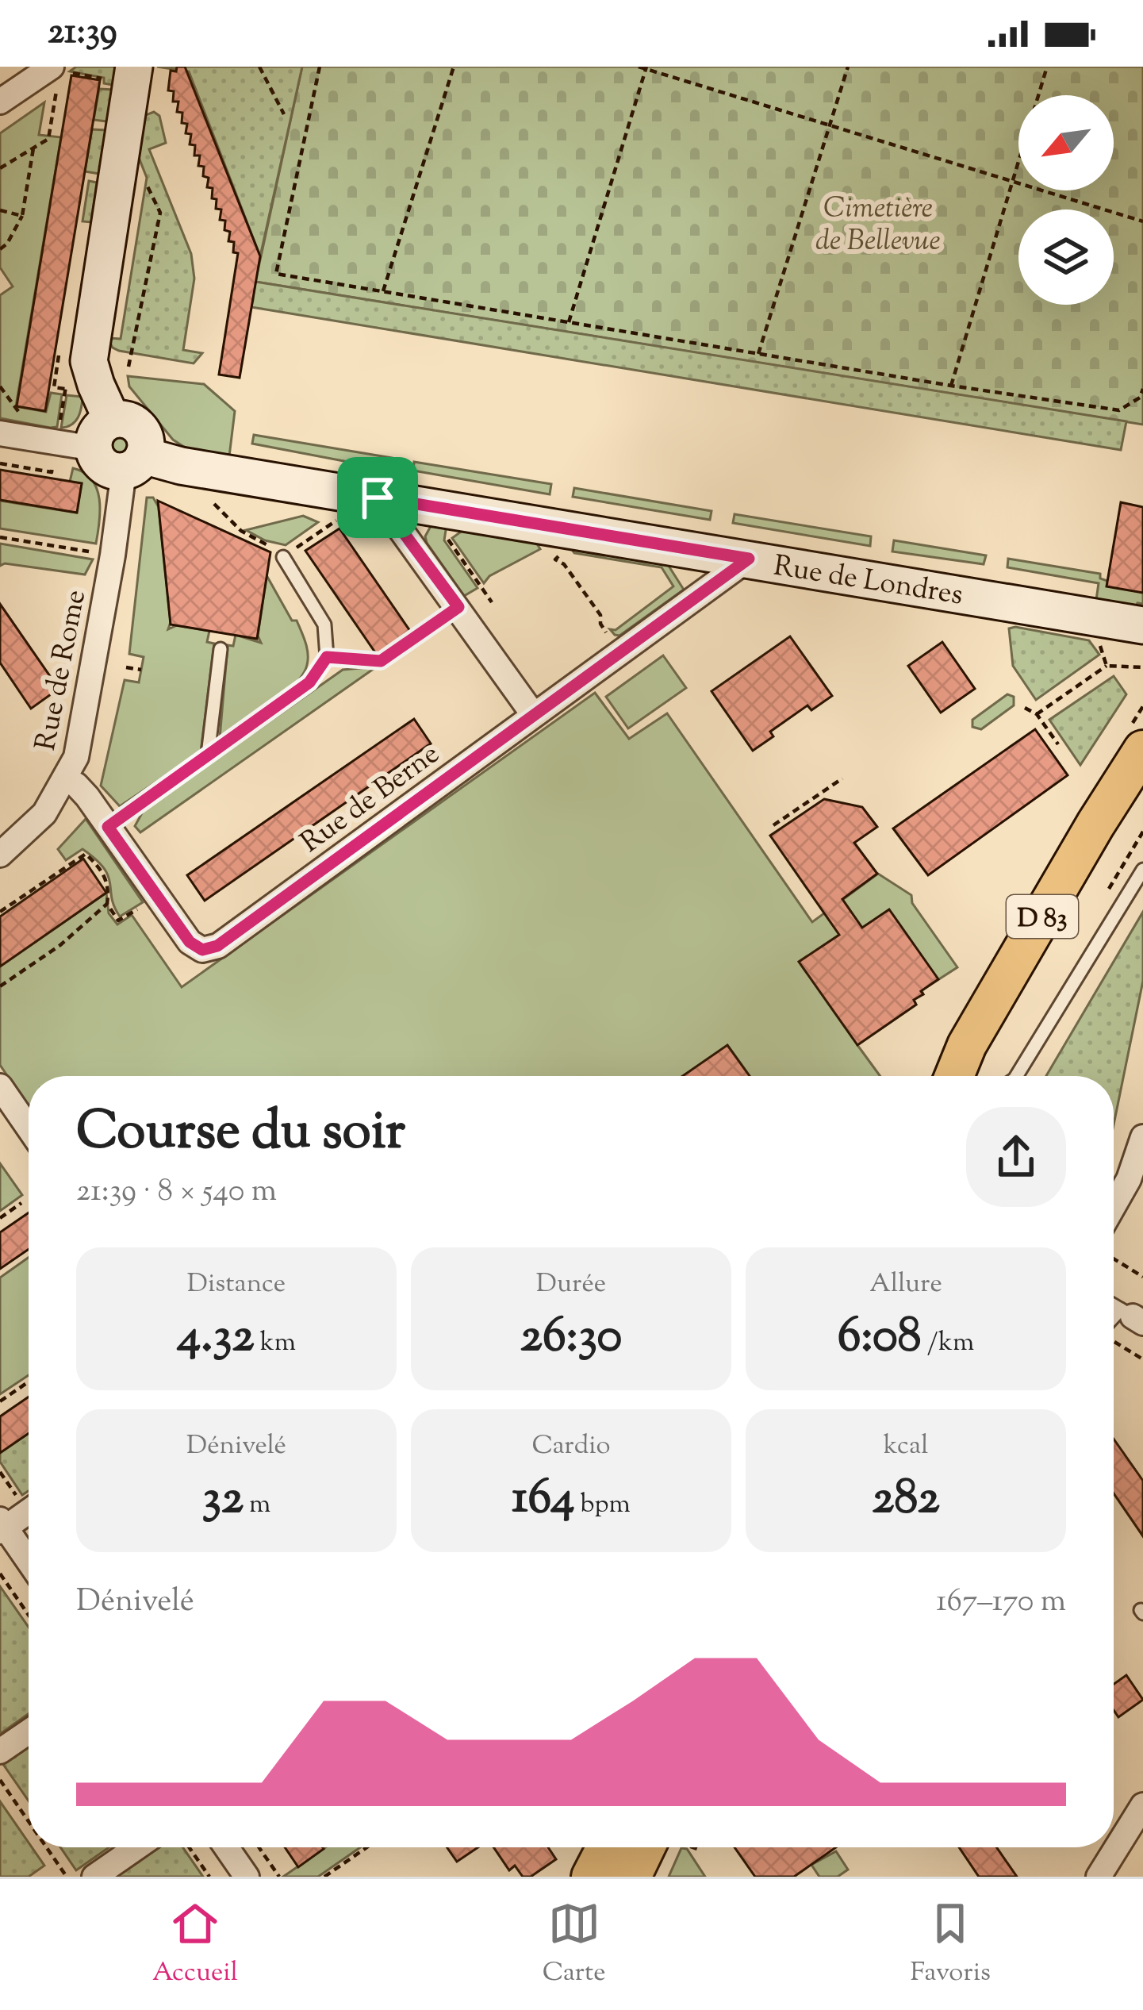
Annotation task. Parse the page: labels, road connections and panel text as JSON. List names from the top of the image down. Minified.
{"streets":{"main road":["D 83"],"street":["Rue de Londres","Rue de Rome","Rue de Berne"]},"crossings":[["Rue de Londres","Rue de Rome"],["Rue de Londres","Rue de Berne"],["Rue de Rome","Rue de Berne"]],"parks":["Cimetière de Bellevue"],"north":"bottom left","page":{"status":"21:39","heading":["Course du soir","21:39 · 8 × 540 m"],"stats":[["Distance","4.32 km"],["Durée","26:30"],["Allure","6:08 /km"],["Dénivelé","32 m"],["Cardio","164 bpm"],["kcal","282"]],"chart":["Dénivelé","167–170 m"],"tabs":["Accueil","Carte","Favoris"]}}
